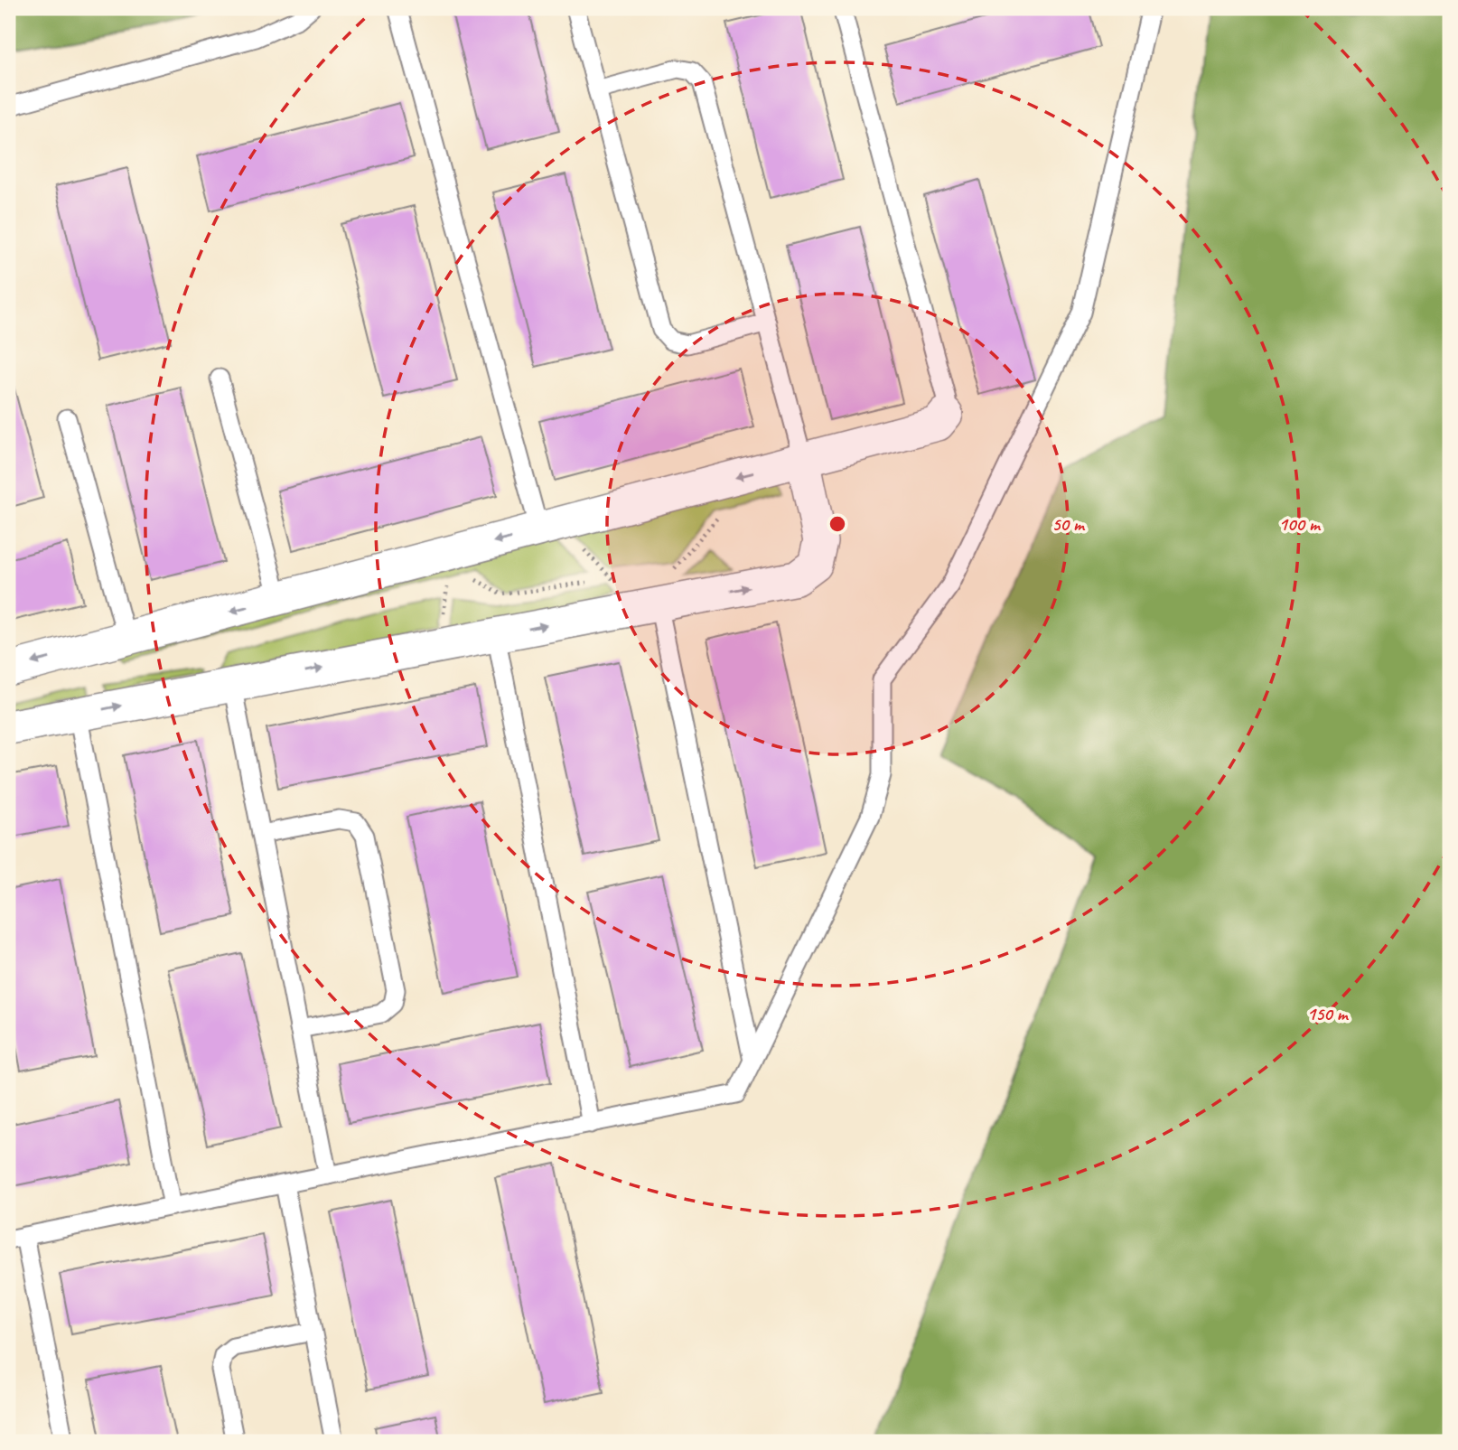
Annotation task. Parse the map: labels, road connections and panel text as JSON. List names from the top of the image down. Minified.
{"rings":["50 m","100 m","150 m"]}
